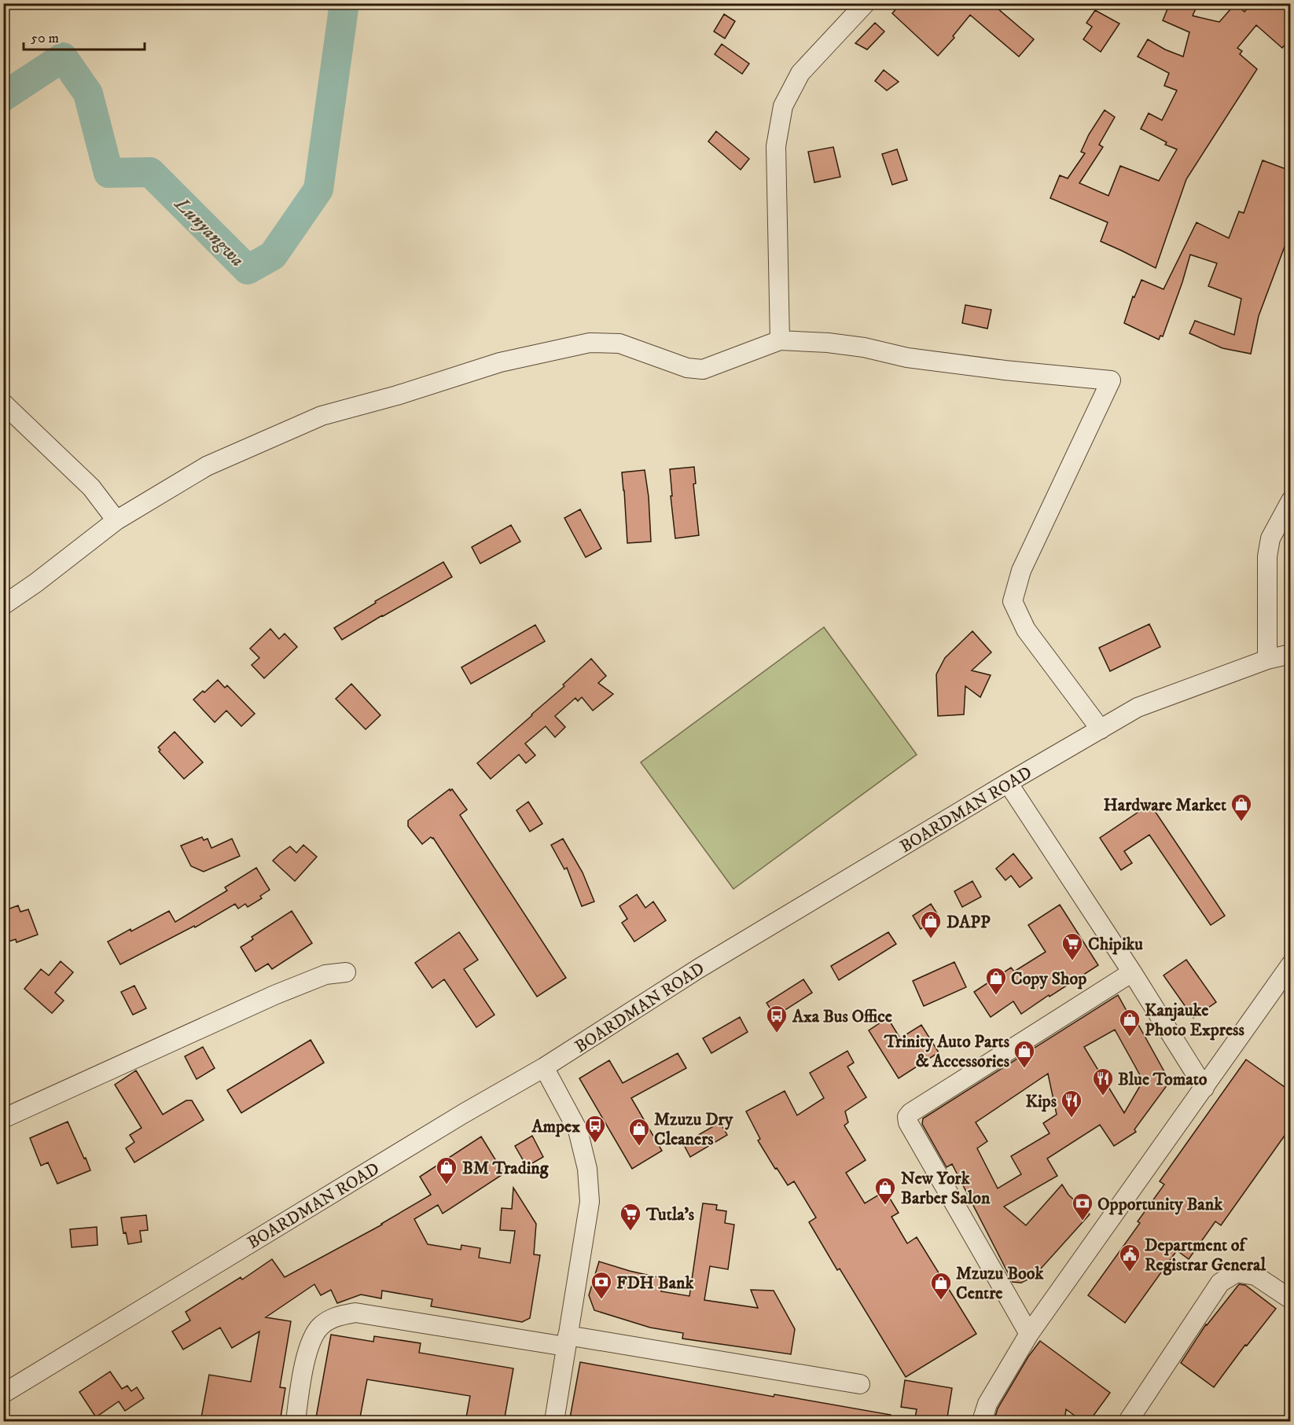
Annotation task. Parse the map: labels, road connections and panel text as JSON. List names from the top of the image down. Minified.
{"streets":{"street":["BOARDMAN ROAD"]},"water":["Lunyangwa"],"places":{"shop":["Hardware Market","DAPP","Copy Shop","Kanjauke Photo Express","Trinity Auto Parts & Accessories","Mzuzu Dry Cleaners","BM Trading","New York Barber Salon","Mzuzu Book Centre"],"supermarket":["Chipiku","Tutla's"],"bus stop":["Axa Bus Office","Ampex"],"restaurant":["Blue Tomato","Kips"],"bank":["Opportunity Bank","FDH Bank"],"public building":["Department of Registrar General"]},"scale_bar":"50 m"}
